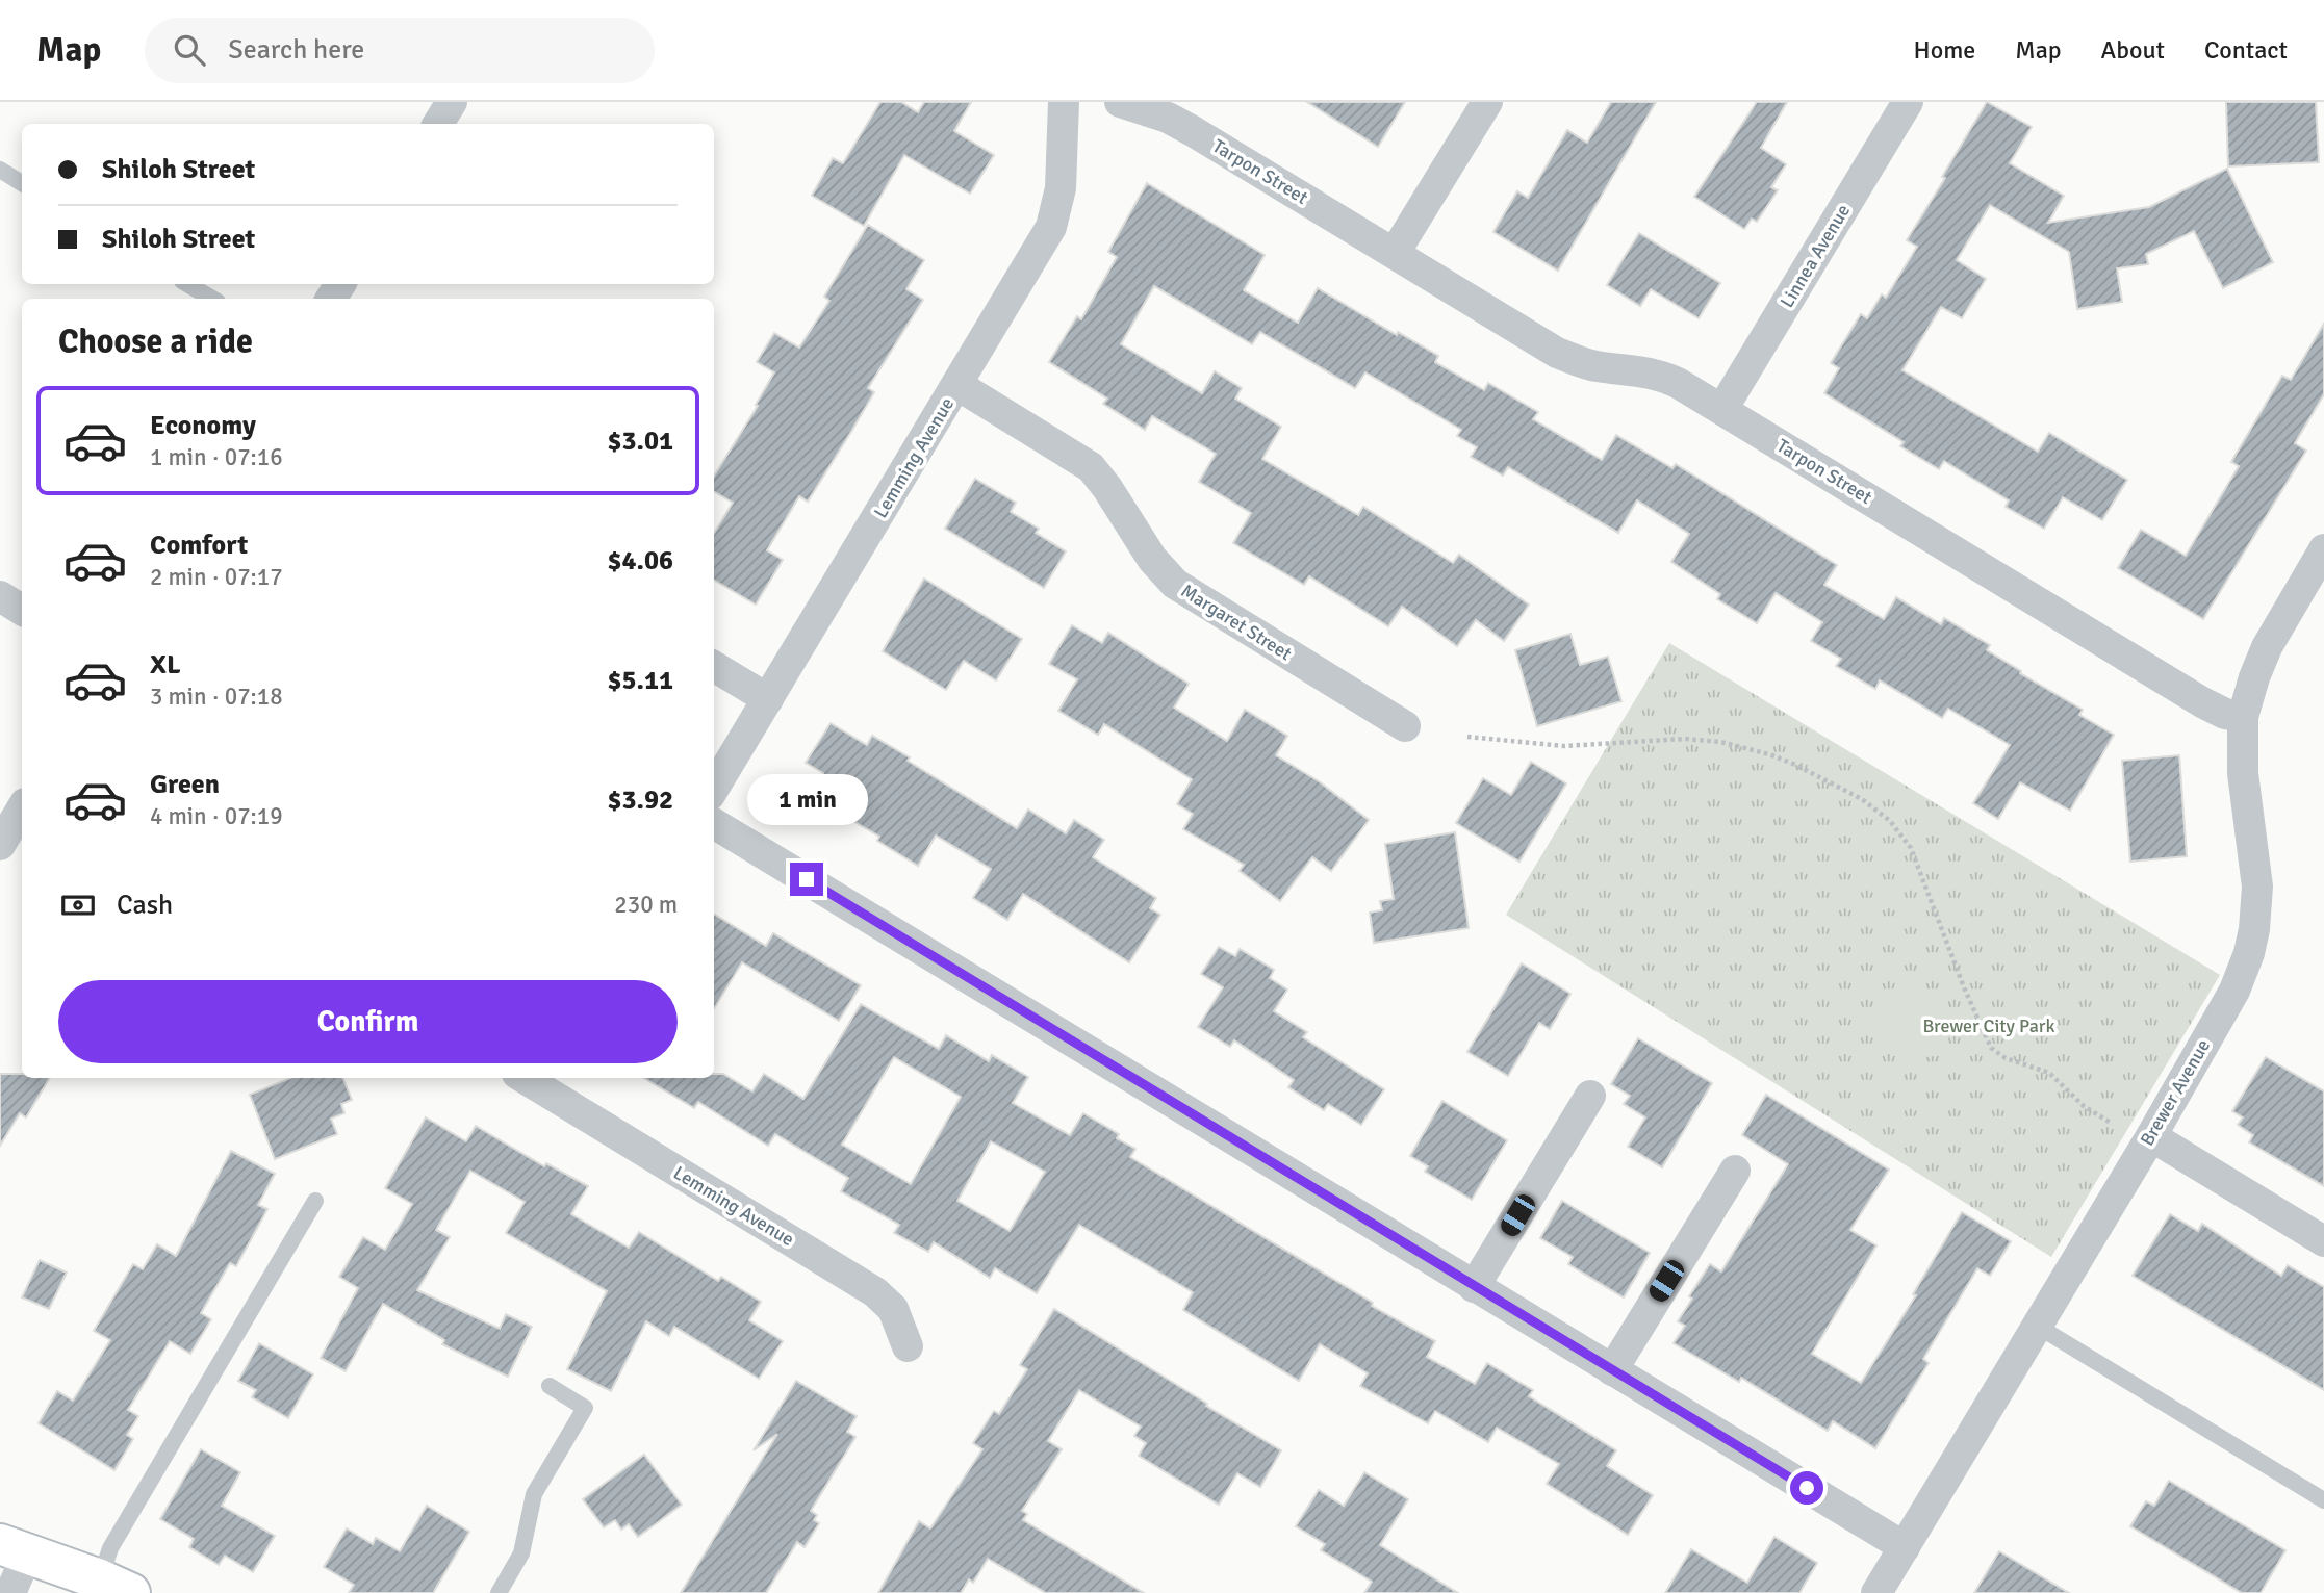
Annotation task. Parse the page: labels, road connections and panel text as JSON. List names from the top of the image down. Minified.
{"streets":{"street":["Tarpon Street","Linnea Avenue","Lemming Avenue","Margaret Street","Brewer Avenue"]},"crossings":[["Tarpon Street","Linnea Avenue"],["Tarpon Street","Brewer Avenue"],["Lemming Avenue","Margaret Street"]],"parks":["Brewer City Park"],"page":{"header":"Map","search":"Search here","nav":["Home","Map","About","Contact"],"banner":["Shiloh Street","Shiloh Street"],"heading":"Choose a ride","list":[{"name":"Economy","note":"1 min · 07:16","value":"$3.01"},{"name":"Comfort","note":"2 min · 07:17","value":"$4.06"},{"name":"XL","note":"3 min · 07:18","value":"$5.11"},{"name":"Green","note":"4 min · 07:19","value":"$3.92"}],"bubble":"1 min","pay":["Cash","230 m"],"buttons":"Confirm"}}
